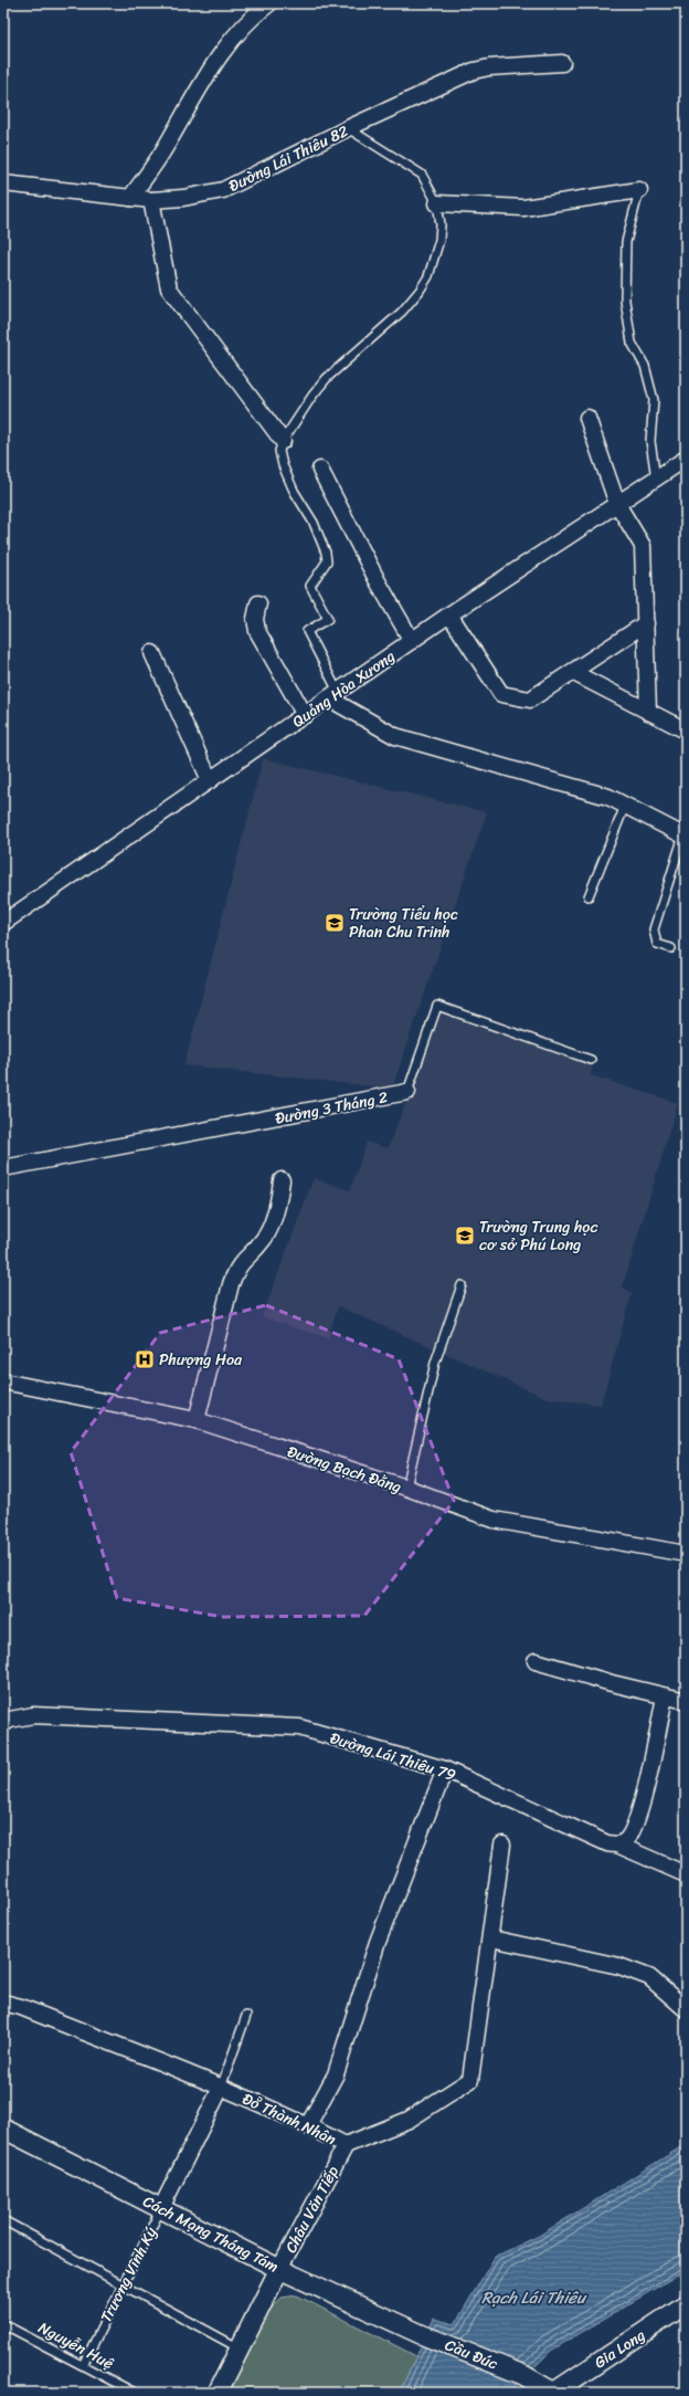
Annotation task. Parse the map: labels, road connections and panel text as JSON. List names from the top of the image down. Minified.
{"streets":{"street":["Đường Lái Thiêu 82","Quảng Hòa Xương","Đường 3 Tháng 2","Đường Bạch Đằng","Đường Lái Thiêu 79","Đỗ Thành Nhân","Châu Văn Tiếp","Cách Mạng Tháng Tám","Trương Vĩnh Ký","Gia Long","Cầu Đúc"],"lane":["Nguyễn Huệ"]},"crossings":[["Đỗ Thành Nhân","Châu Văn Tiếp"],["Đỗ Thành Nhân","Trương Vĩnh Ký"],["Châu Văn Tiếp","Cách Mạng Tháng Tám"],["Cách Mạng Tháng Tám","Trương Vĩnh Ký"],["Cách Mạng Tháng Tám","Cầu Đúc"],["Trương Vĩnh Ký","Nguyễn Huệ"],["Gia Long","Cầu Đúc"]],"water":["Rạch Lái Thiêu"],"places":{"school or university":["Trường Tiểu học Phan Chu Trinh","Trường Trung học cơ sở Phú Long"],"hospital":["Phượng Hoa"]}}
